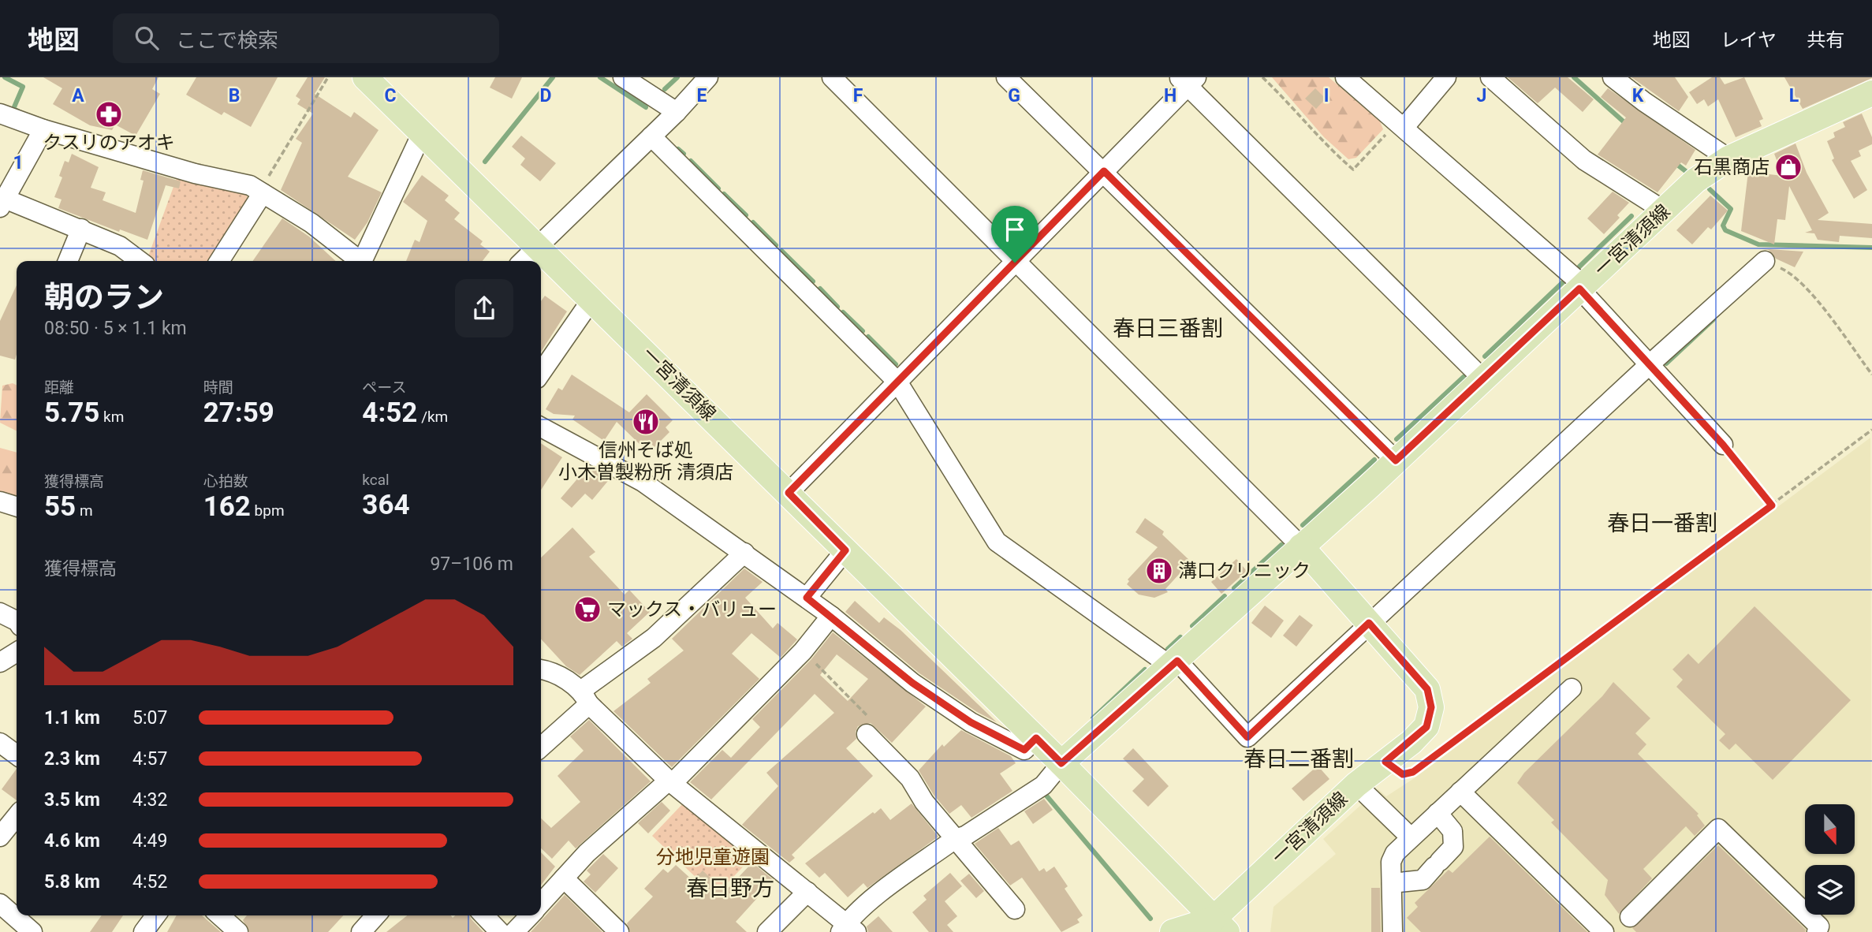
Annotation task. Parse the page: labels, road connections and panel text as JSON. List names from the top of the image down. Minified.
{"streets":{"main road":["一宮清須線"]},"districts":["春日三番割","春日一番割","春日二番割","春日野方"],"parks":["分地児童遊園"],"places":{"pharmacy":["クスリのアオキ"],"shop":["石黒商店"],"restaurant":["信州そば処 小木曽製粉所 清須店"],"building":["溝口クリニック"],"supermarket":["マックス・バリュー"]},"north":"bottom","page":{"header":"地図","search":"ここで検索","nav":["地図","レイヤ","共有"],"heading":["朝のラン","08:50 · 5 × 1.1 km"],"stats":[["距離","5.75 km"],["時間","27:59"],["ペース","4:52 /km"],["獲得標高","55 m"],["心拍数","162 bpm"],["kcal","364"]],"chart":["獲得標高","97–106 m"],"list":[{"name":"1.1 km","note":"5:07"},{"name":"2.3 km","note":"4:57"},{"name":"3.5 km","note":"4:32"},{"name":"4.6 km","note":"4:49"},{"name":"5.8 km","note":"4:52"}]},"grid":{"columns":["A","B","C","D","E","F","G","H","I","J","K","L"],"rows":["1"]}}
